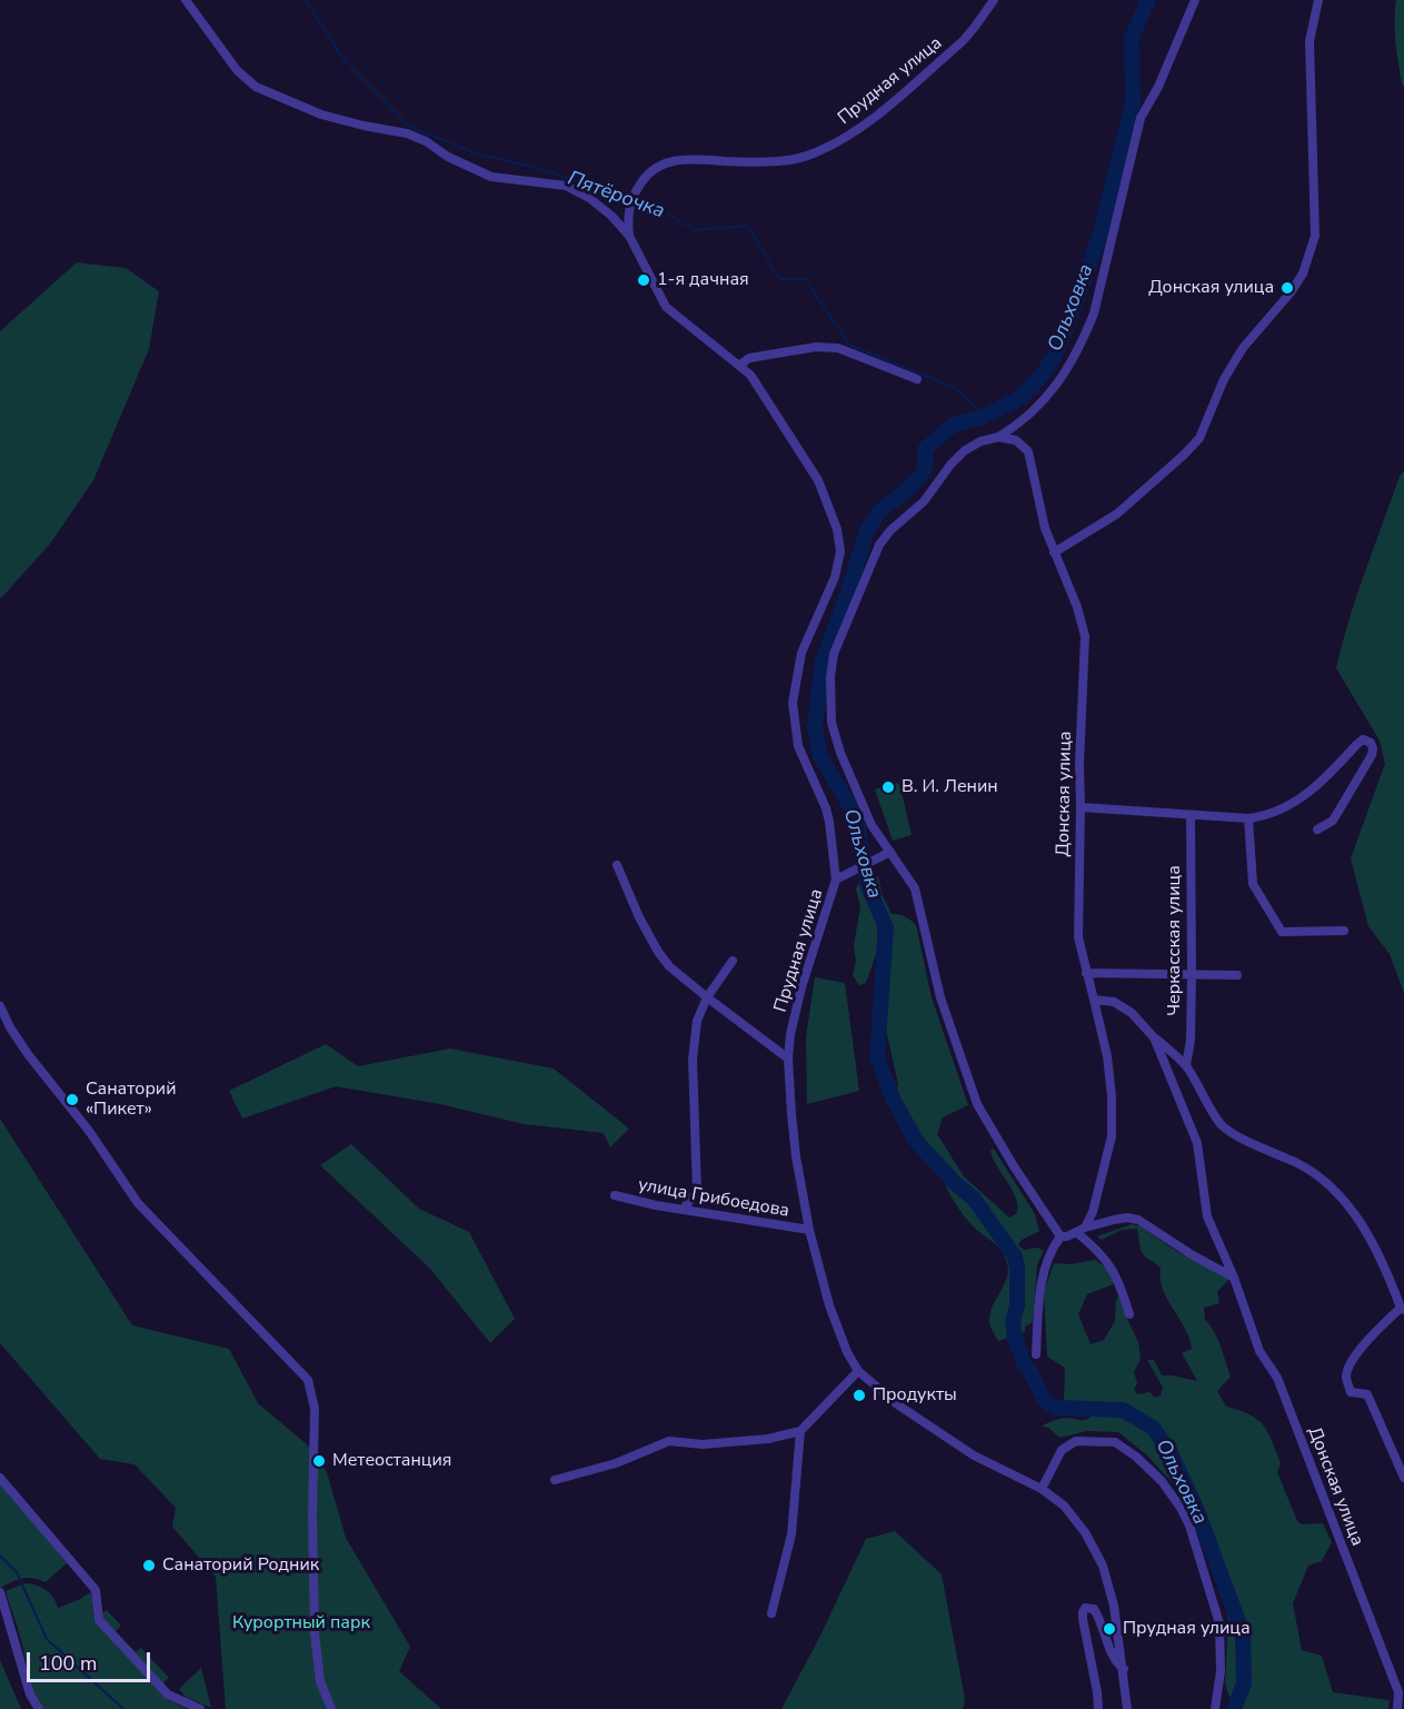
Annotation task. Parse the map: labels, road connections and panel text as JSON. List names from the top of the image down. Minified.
{"streets":{"street":["Прудная улица","Донская улица","Черкасская улица","улица Грибоедова"]},"crossings":[["Прудная улица","улица Грибоедова"],["Донская улица","Черкасская улица"]],"water":["Пятёрочка","Ольховка"],"parks":["Курортный парк"],"places":["1-я дачная","Донская улица","В. И. Ленин","Санаторий «Пикет»","Продукты","Метеостанция","Санаторий Родник","Прудная улица"],"scale_bar":"100 m"}
